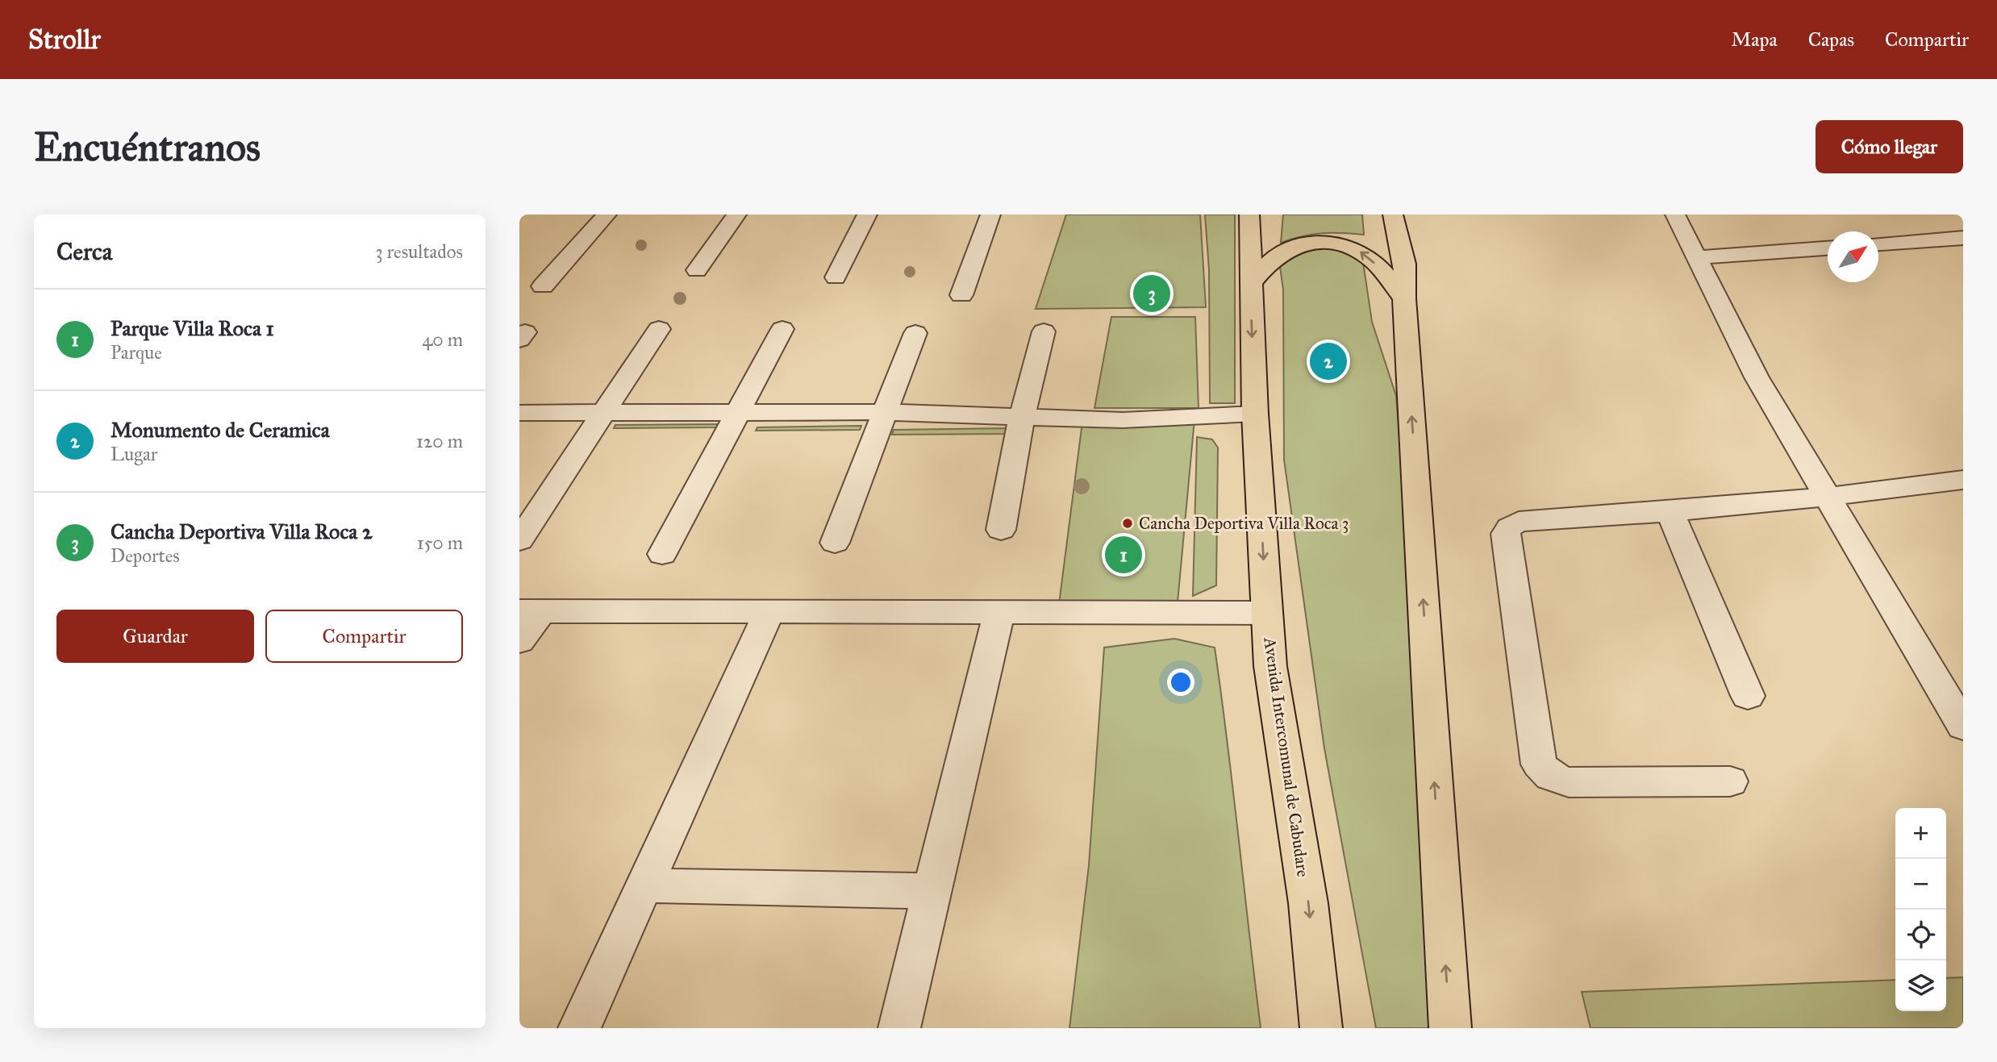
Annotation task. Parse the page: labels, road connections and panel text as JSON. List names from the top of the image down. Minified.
{"streets":{"highway":["Avenida Intercomunal de Cabudare"]},"places":["Cancha Deportiva Villa Roca 3"],"north":"top right","page":{"header":"Strollr","nav":["Mapa","Capas","Compartir"],"buttons":["Cómo llegar",["Guardar","Compartir"]],"title":"Encuéntranos","heading":["Cerca","3 resultados"],"pins":["3","2","1"],"list":[{"mark":"1","name":"Parque Villa Roca 1","note":"Parque","value":"40 m"},{"mark":"2","name":"Monumento de Ceramica","note":"Lugar","value":"120 m"},{"mark":"3","name":"Cancha Deportiva Villa Roca 2","note":"Deportes","value":"150 m"}],"map_buttons":["+","−"]}}
